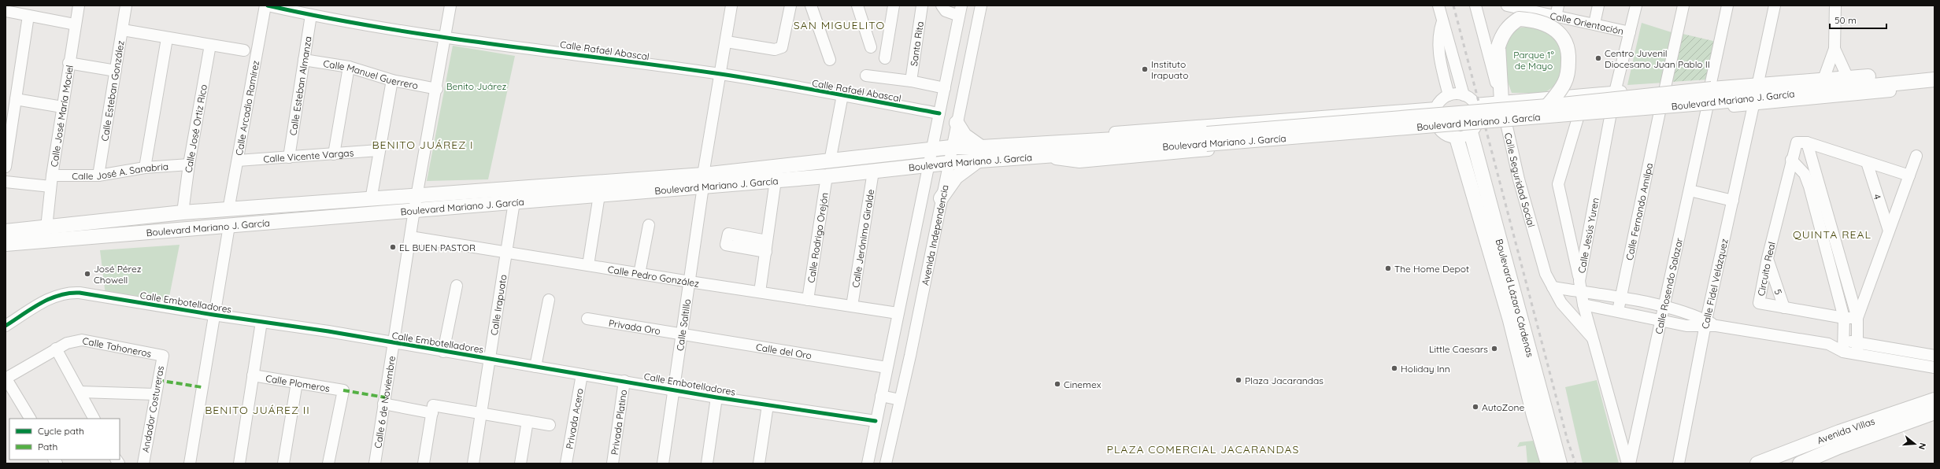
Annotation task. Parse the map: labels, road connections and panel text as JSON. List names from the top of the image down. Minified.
{"streets":{"main road":["Boulevard Mariano J. García","Boulevard Lázaro Cárdenas","Avenida Villas"],"street":["Calle Orientación","Santa Rita","Calle Rafaél Abascal","Calle Manuel Guerrero","Calle Esteban Almanza","Calle Esteban González","Calle Arcadio Ramírez","Calle José María Maciel","Calle José Ortiz Rico","Calle Vicente Vargas","Calle José A. Sanabria","Calle Seguridad Social","4","Calle Fernando Amilpa","Avenida Independencia","Calle Jesús Yuren","Calle Rodrigo Orejón","Calle Jerónimo Giralde","Circuito Real","Calle Pedro González","Calle Fidel Velázquez","Calle Rosendo Salazar","5","Calle Embotelladores","Calle Irapuato","Calle Saltillo","Privada Oro","Calle Tahoneros","Calle del Oro","Calle Plomeros","Calle 6 de Noviembre","Andador Costureras","Privada Acero","Privada Platino"]},"crossings":[["Calle Orientación","Calle Jesús Yuren"],["Calle Rafaél Abascal","Calle Esteban Almanza"],["Calle Rafaél Abascal","Avenida Independencia"],["Calle Rafaél Abascal","Calle Saltillo"],["Calle Rafaél Abascal","Calle 6 de Noviembre"],["Calle Manuel Guerrero","Calle Esteban Almanza"],["Calle Manuel Guerrero","Calle 6 de Noviembre"],["Calle Esteban Almanza","Calle Vicente Vargas"],["Calle Esteban González","Calle José A. Sanabria"],["Boulevard Mariano J. García","Calle Arcadio Ramírez"],["Boulevard Mariano J. García","Calle José María Maciel"],["Boulevard Mariano J. García","Calle José Ortiz Rico"],["Boulevard Mariano J. García","Avenida Independencia"],["Boulevard Mariano J. García","Calle Rodrigo Orejón"],["Boulevard Mariano J. García","Calle Jerónimo Giralde"],["Boulevard Mariano J. García","Calle Rosendo Salazar"],["Boulevard Mariano J. García","Calle Irapuato"],["Boulevard Mariano J. García","Calle Saltillo"],["Boulevard Mariano J. García","Calle 6 de Noviembre"],["Calle Arcadio Ramírez","Calle Vicente Vargas"],["Calle José María Maciel","Calle José A. Sanabria"],["Calle José Ortiz Rico","Calle José A. Sanabria"],["Calle Seguridad Social","Calle Jesús Yuren"],["Avenida Independencia","Calle Pedro González"],["Avenida Independencia","Calle Embotelladores"],["Avenida Independencia","Calle del Oro"],["Calle Rodrigo Orejón","Calle Pedro González"],["Calle Jerónimo Giralde","Calle Pedro González"],["Circuito Real","5"],["Calle Pedro González","Calle Irapuato"],["Calle Pedro González","Calle Saltillo"],["Calle Pedro González","Calle 6 de Noviembre"],["Calle Embotelladores","Calle Irapuato"],["Calle Embotelladores","Calle Saltillo"],["Calle Embotelladores","Calle 6 de Noviembre"],["Calle Embotelladores","Privada Acero"],["Calle Embotelladores","Privada Platino"],["Calle Saltillo","Privada Oro"],["Calle Saltillo","Calle del Oro"],["Privada Oro","Calle del Oro"],["Calle Tahoneros","Andador Costureras"]],"districts":["SAN MIGUELITO","BENITO JUÁREZ I","QUINTA REAL","BENITO JUÁREZ II","PLAZA COMERCIAL JACARANDAS"],"parks":["Parque 1º de Mayo","Benito Juárez"],"places":["Centro Juvenil Diocesano Juan Pablo II","Instituto Irapuato","EL BUEN PASTOR","The Home Depot","José Pérez Chowell","Little Caesars","Holiday Inn","Plaza Jacarandas","Cinemex","AutoZone"],"legend":["Cycle path","Path"],"scale_bar":"50 m","north":"right"}
